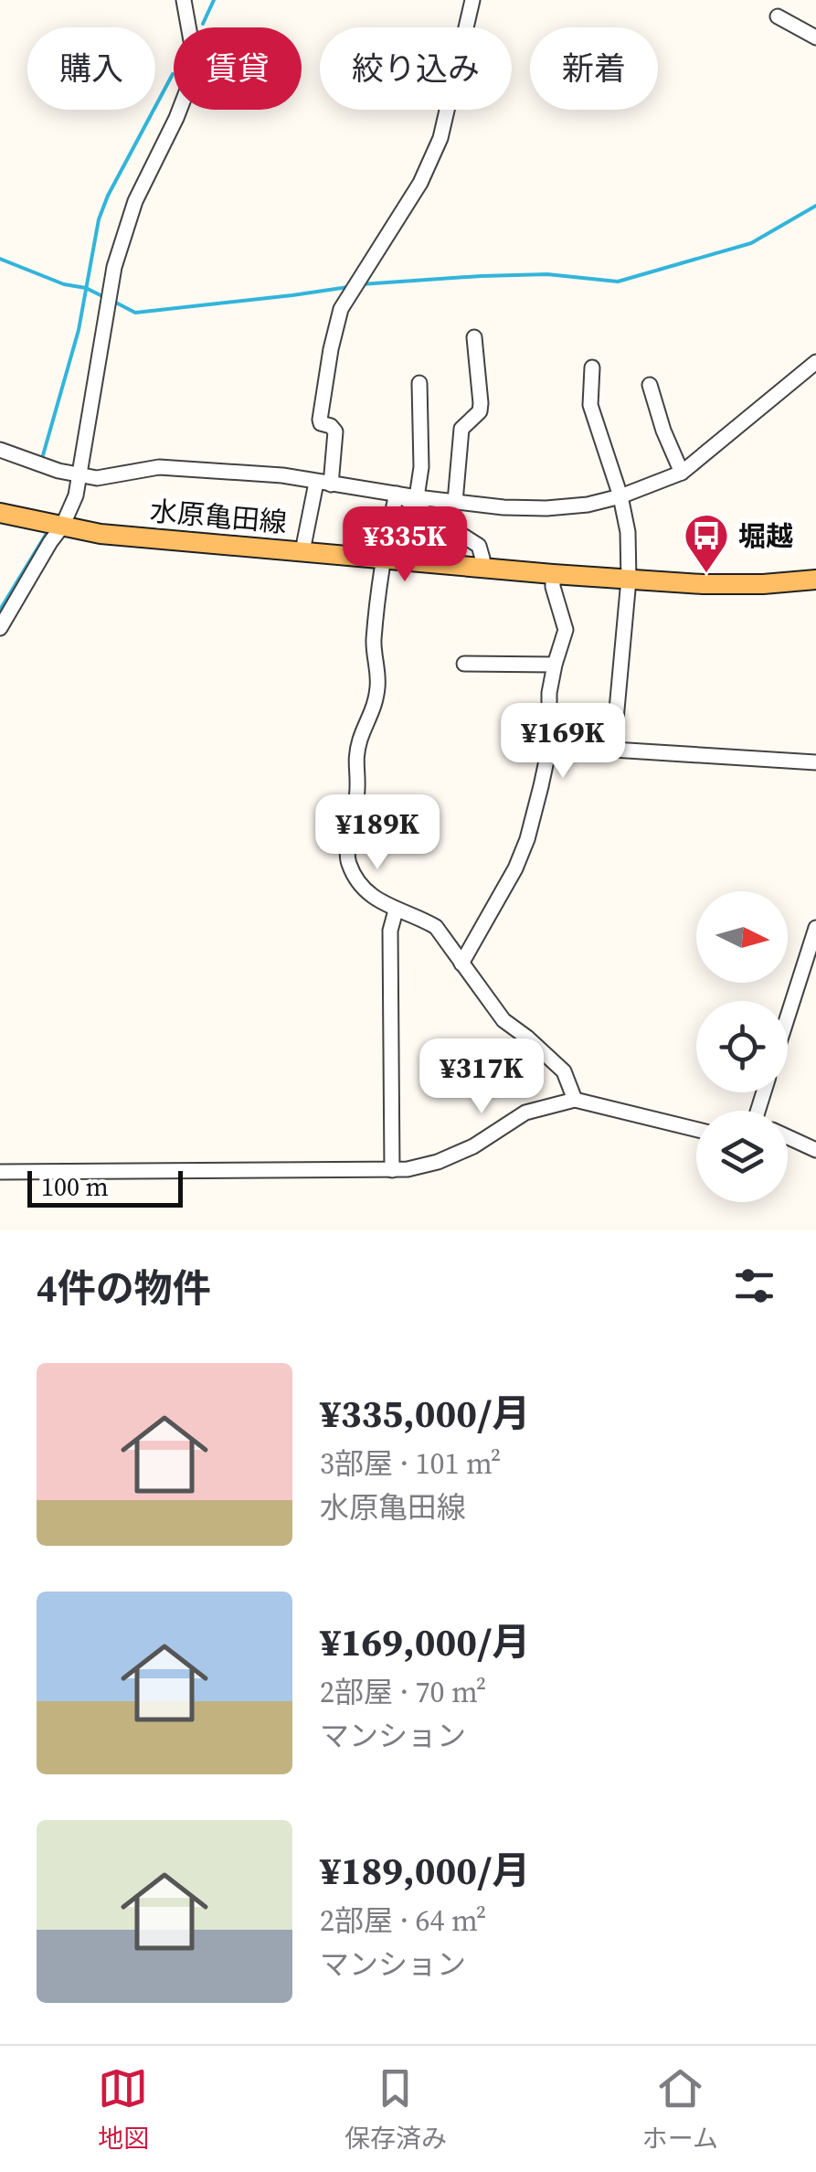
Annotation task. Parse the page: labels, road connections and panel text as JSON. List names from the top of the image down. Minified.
{"streets":{"main road":["水原亀田線"]},"places":{"bus stop":["堀越"]},"scale_bar":"100 m","north":"right","page":{"chip":["購入","賃貸","絞り込み","新着"],"price":["¥335K","¥169K","¥189K","¥317K"],"scale":"100 m","heading":"4件の物件","list":[{"name":"¥335,000/月","note":"3部屋 · 101 m² · 水原亀田線"},{"name":"¥169,000/月","note":"2部屋 · 70 m² · マンション"},{"name":"¥189,000/月","note":"2部屋 · 64 m² · マンション"}],"tabs":["地図","保存済み","ホーム"]}}
